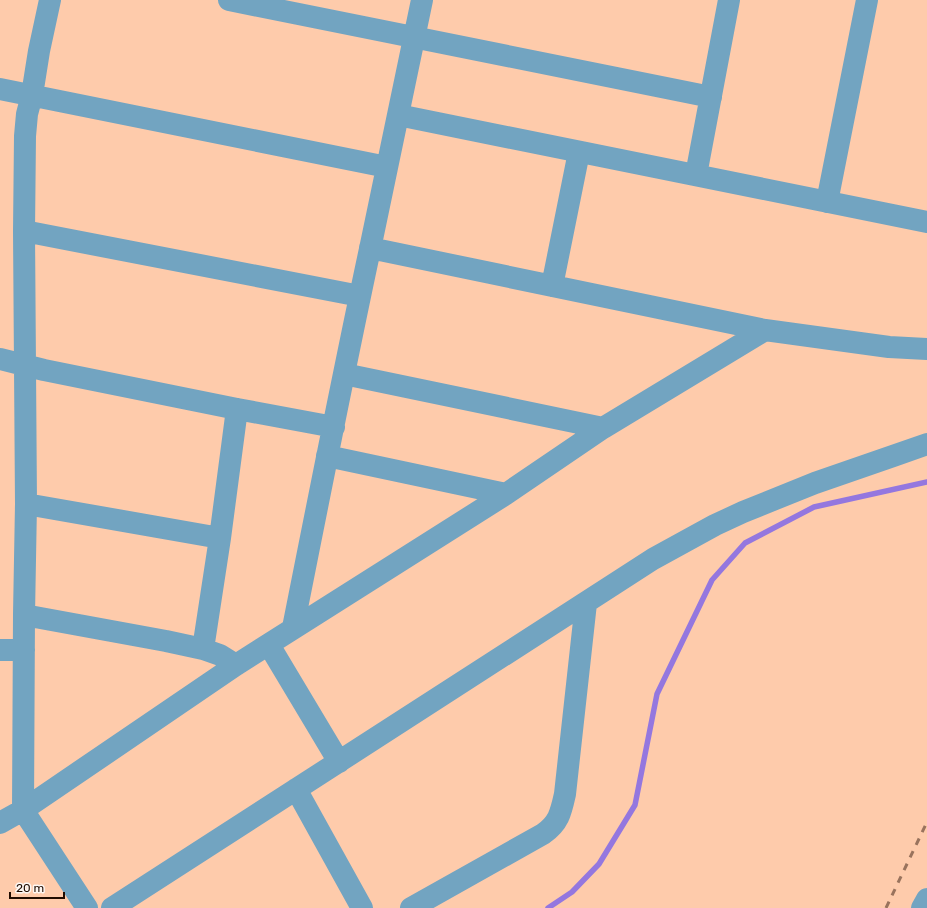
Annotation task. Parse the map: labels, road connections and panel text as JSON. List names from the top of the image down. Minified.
{"scale_bar":"20 m"}
